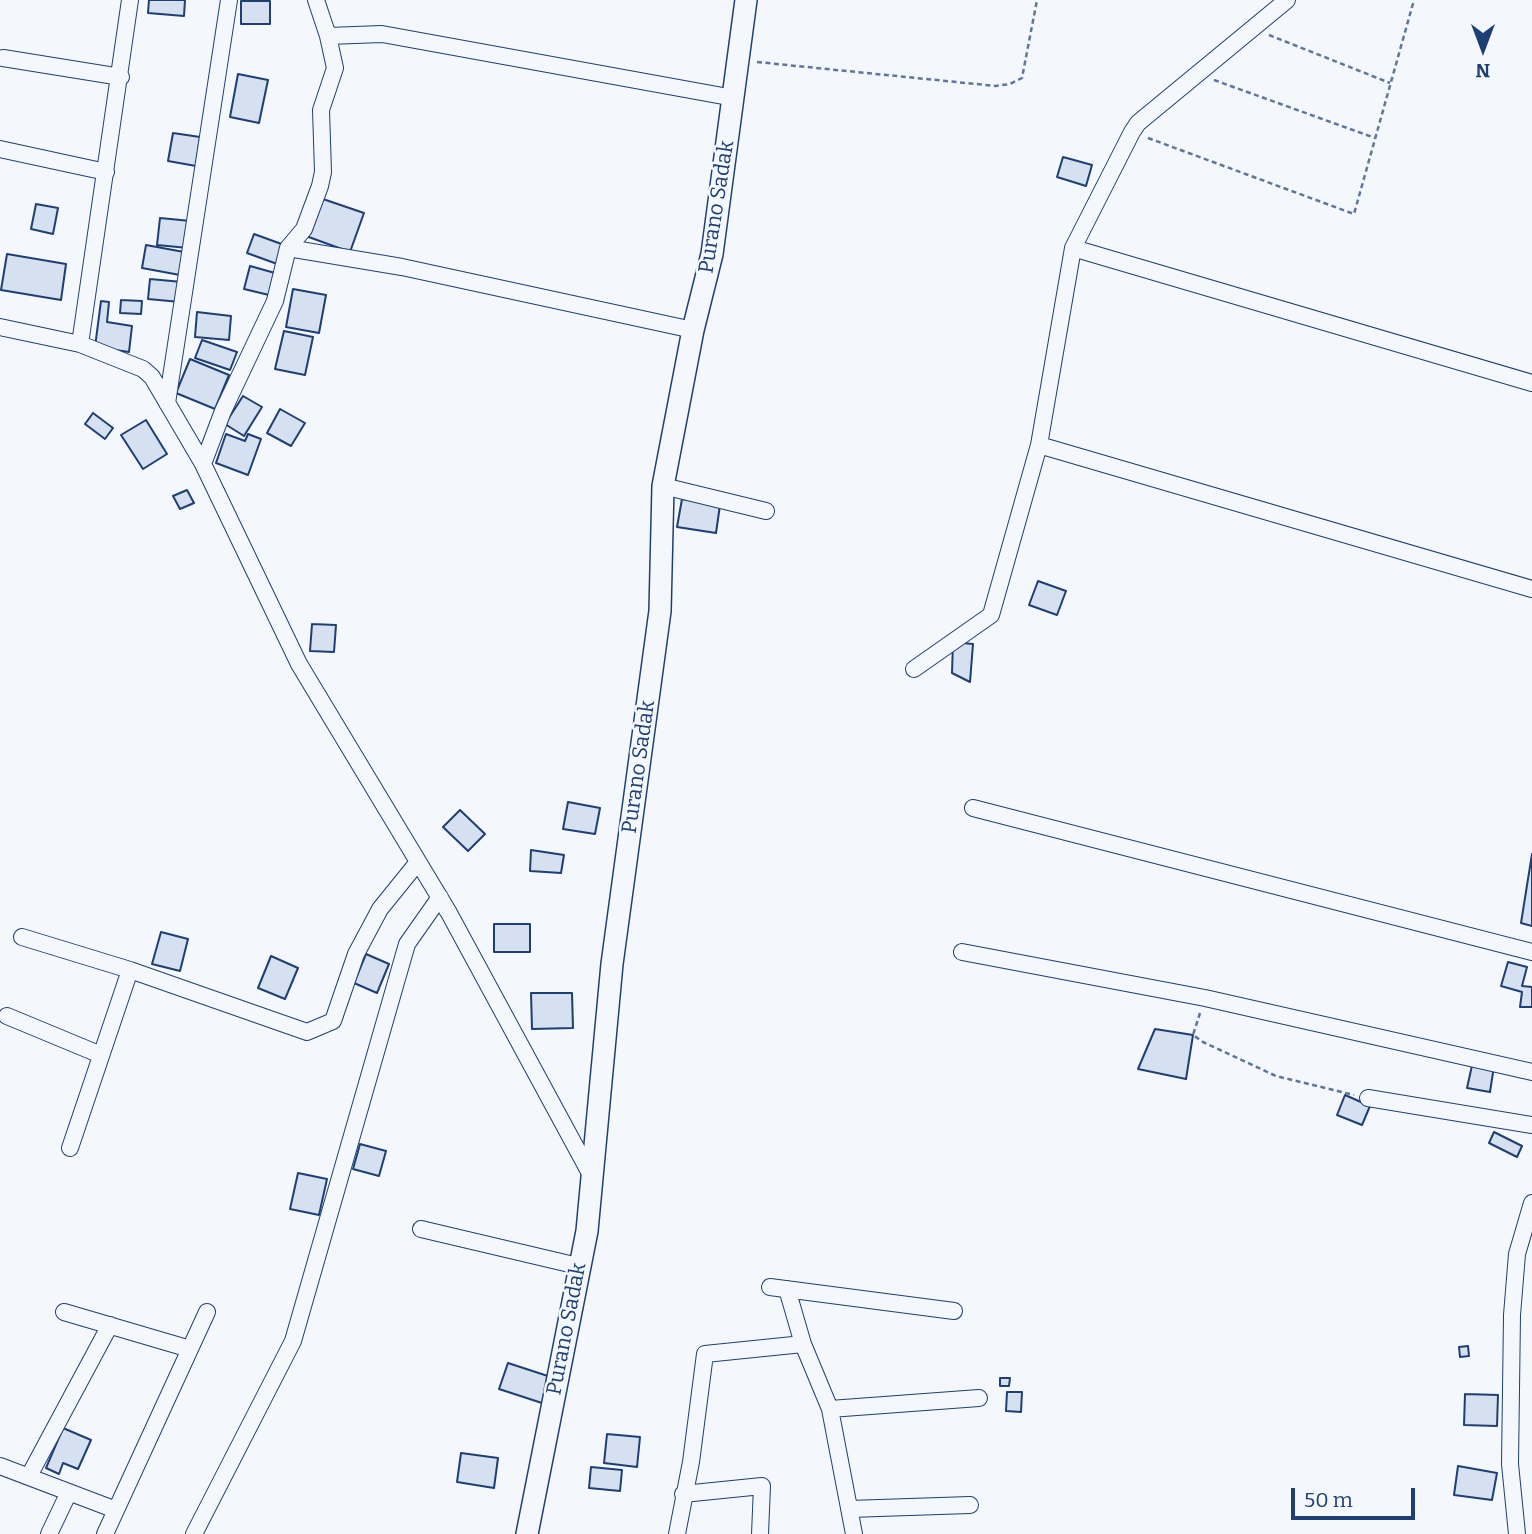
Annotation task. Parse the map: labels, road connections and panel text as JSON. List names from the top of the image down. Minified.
{"streets":{"main road":["Purano Sadak"]},"scale_bar":"50 m","north":"bottom"}
